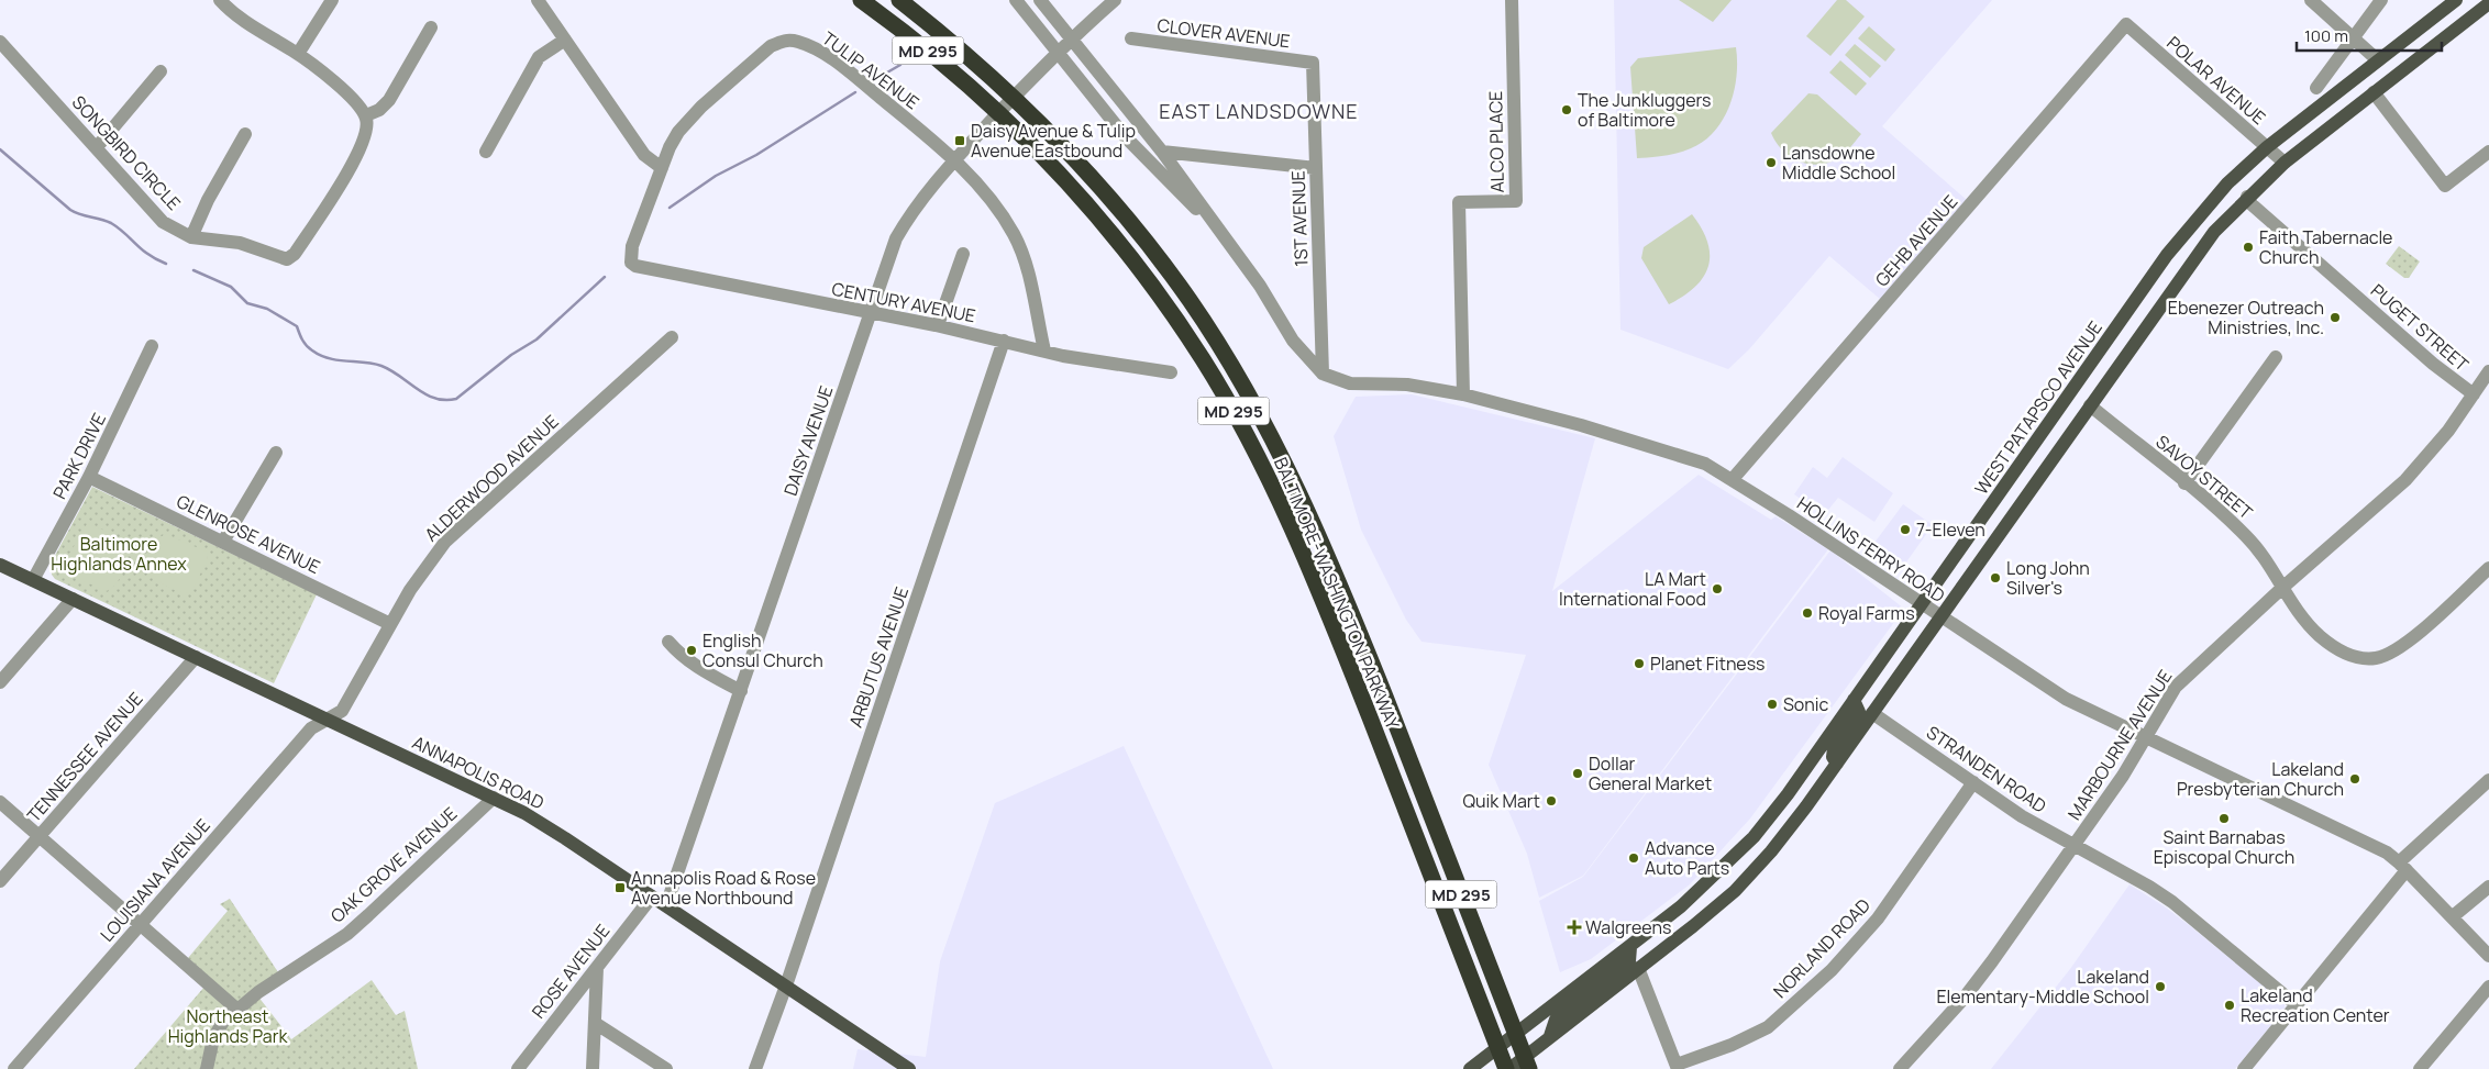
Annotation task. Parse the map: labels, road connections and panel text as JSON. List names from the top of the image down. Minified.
{"streets":{"highway":["MD 295","BALTIMORE-WASHINGTON PARKWAY"],"main road":["WEST PATAPSCO AVENUE","ANNAPOLIS ROAD"],"street":["CLOVER AVENUE","TULIP AVENUE","POLAR AVENUE","ALCO PLACE","SONGBIRD CIRCLE","1ST AVENUE","GEHB AVENUE","CENTURY AVENUE","PUGET STREET","DAISY AVENUE","PARK DRIVE","SAVOY STREET","ALDERWOOD AVENUE","GLENROSE AVENUE","HOLLINS FERRY ROAD","ARBUTUS AVENUE","MARBOURNE AVENUE","TENNESSEE AVENUE","STRANDEN ROAD","OAK GROVE AVENUE","LOUISIANA AVENUE","NORLAND ROAD","ROSE AVENUE"]},"crossings":[["CLOVER AVENUE","1ST AVENUE"],["TULIP AVENUE","CENTURY AVENUE"],["TULIP AVENUE","DAISY AVENUE"],["POLAR AVENUE","GEHB AVENUE"],["POLAR AVENUE","WEST PATAPSCO AVENUE"],["ALCO PLACE","HOLLINS FERRY ROAD"],["1ST AVENUE","HOLLINS FERRY ROAD"],["GEHB AVENUE","HOLLINS FERRY ROAD"],["CENTURY AVENUE","DAISY AVENUE"],["CENTURY AVENUE","ARBUTUS AVENUE"],["PUGET STREET","MARBOURNE AVENUE"],["WEST PATAPSCO AVENUE","HOLLINS FERRY ROAD"],["DAISY AVENUE","HOLLINS FERRY ROAD"],["DAISY AVENUE","ANNAPOLIS ROAD"],["PARK DRIVE","GLENROSE AVENUE"],["PARK DRIVE","ANNAPOLIS ROAD"],["SAVOY STREET","MARBOURNE AVENUE"],["ALDERWOOD AVENUE","GLENROSE AVENUE"],["ALDERWOOD AVENUE","ANNAPOLIS ROAD"],["ALDERWOOD AVENUE","LOUISIANA AVENUE"],["HOLLINS FERRY ROAD","MARBOURNE AVENUE"],["ARBUTUS AVENUE","ANNAPOLIS ROAD"],["MARBOURNE AVENUE","STRANDEN ROAD"],["TENNESSEE AVENUE","ANNAPOLIS ROAD"],["STRANDEN ROAD","NORLAND ROAD"],["ANNAPOLIS ROAD","OAK GROVE AVENUE"],["ANNAPOLIS ROAD","LOUISIANA AVENUE"],["ANNAPOLIS ROAD","ROSE AVENUE"]],"districts":["EAST LANDSDOWNE"],"parks":["Baltimore Highlands Annex","Northeast Highlands Park"],"places":{"other":["The Junkluggers of Baltimore","Lansdowne Middle School","Faith Tabernacle Church","Ebenezer Outreach Ministries, Inc.","7-Eleven","Long John Silver's","LA Mart International Food","Royal Farms","English Consul Church","Planet Fitness","Sonic","Dollar General Market","Lakeland Presbyterian Church","Quik Mart","Saint Barnabas Episcopal Church","Advance Auto Parts","Lakeland Elementary-Middle School","Lakeland Recreation Center"],"transit":["Daisy Avenue & Tulip Avenue Eastbound","Annapolis Road & Rose Avenue Northbound"],"health":["Walgreens"]},"scale_bar":"100 m"}
